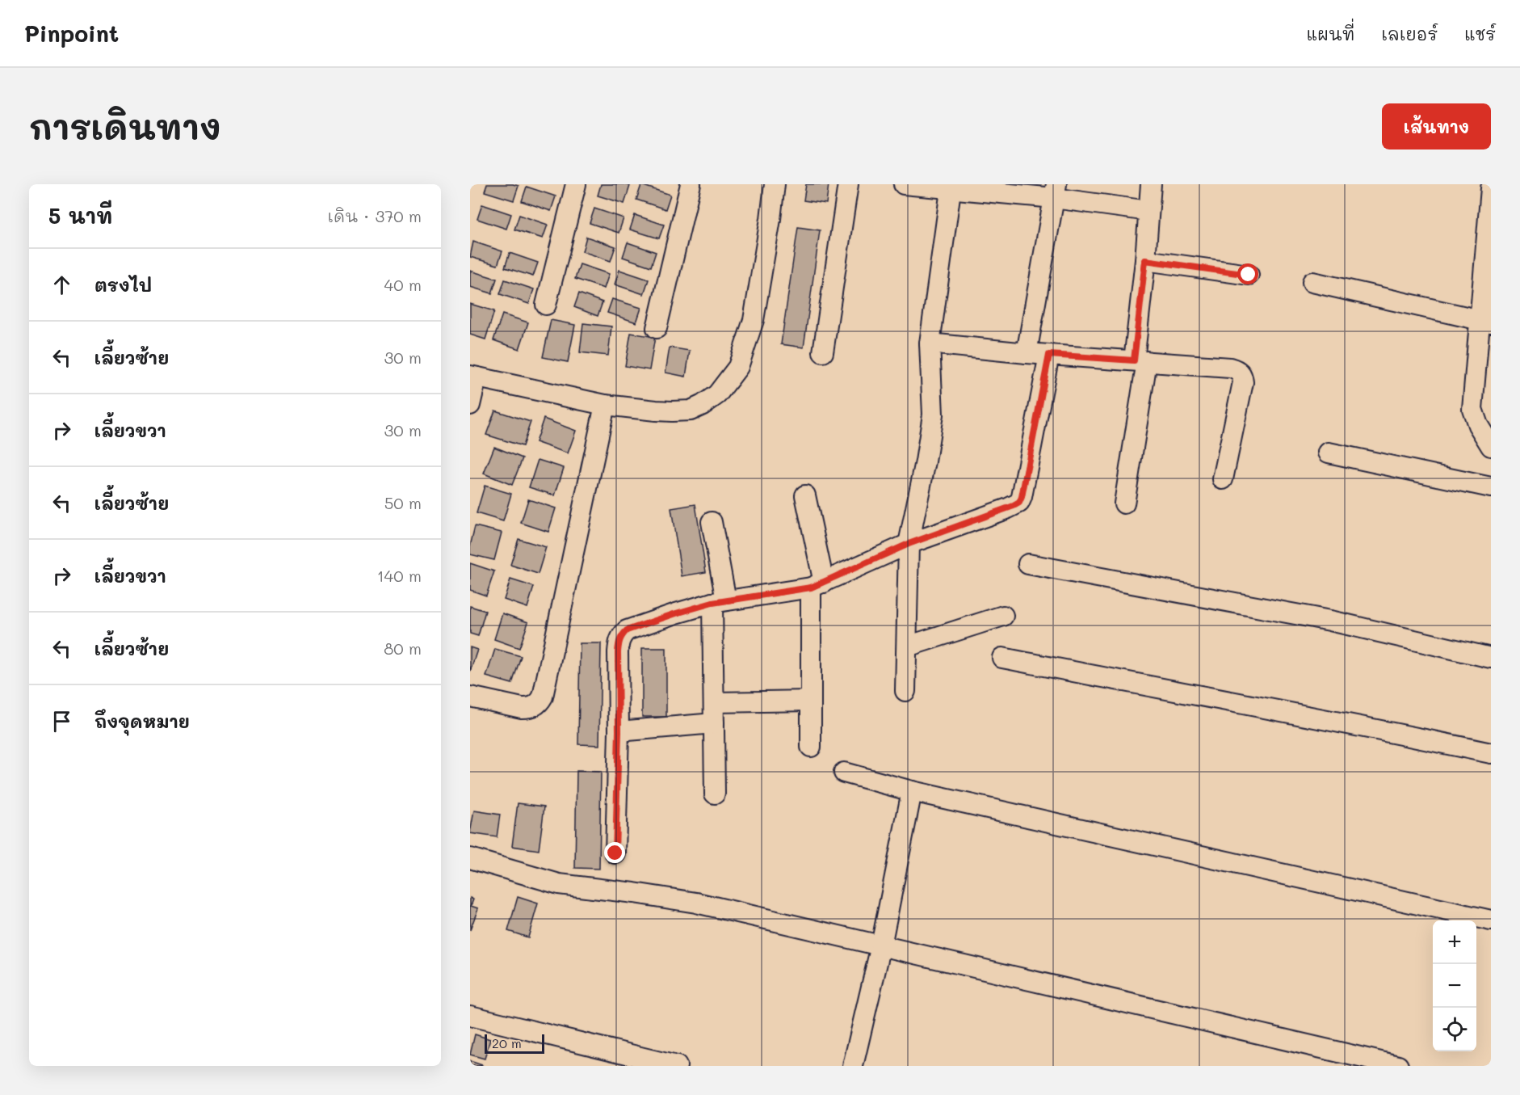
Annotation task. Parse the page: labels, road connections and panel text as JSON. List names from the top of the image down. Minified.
{"scale_bar":"20 m","page":{"header":"Pinpoint","nav":["แผนที่","เลเยอร์","แชร์"],"buttons":"เส้นทาง","title":"การเดินทาง","heading":["5 นาที","เดิน · 370 m"],"list":[["ตรงไป","40 m"],["เลี้ยวซ้าย","30 m"],["เลี้ยวขวา","30 m"],["เลี้ยวซ้าย","50 m"],["เลี้ยวขวา","140 m"],["เลี้ยวซ้าย","80 m"],"ถึงจุดหมาย"],"map_buttons":["+","−"],"scale":"20 m"}}
